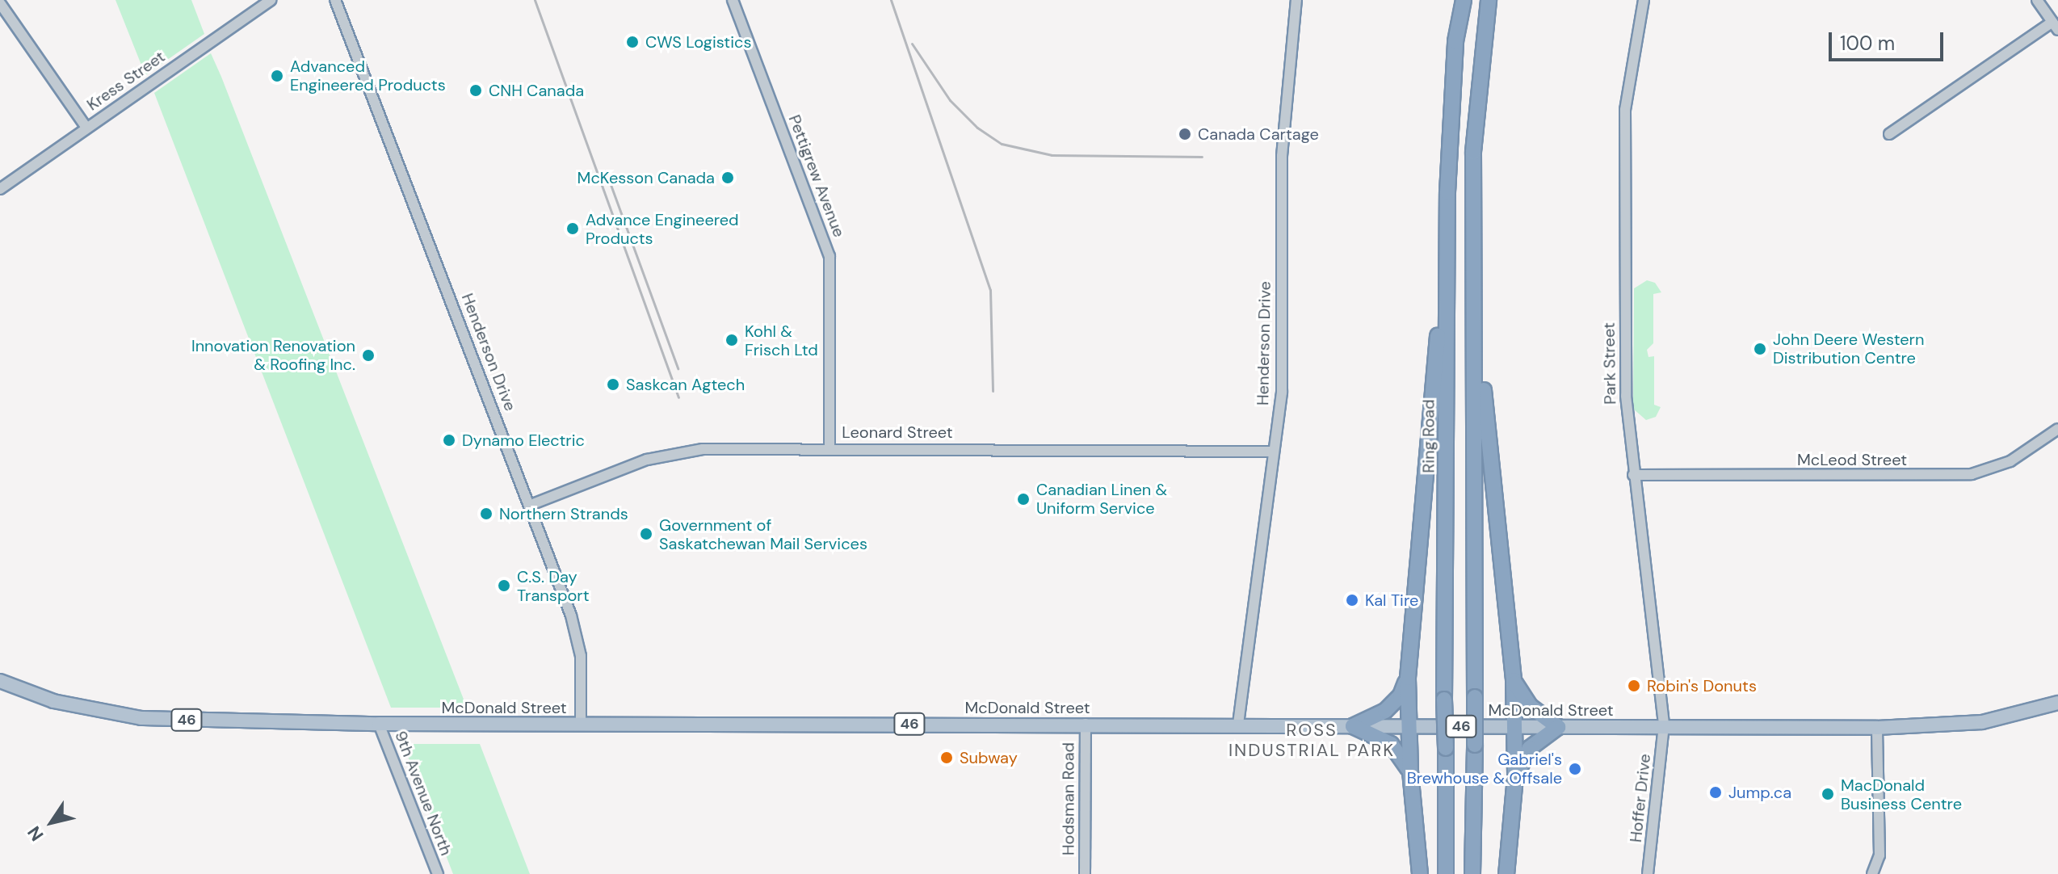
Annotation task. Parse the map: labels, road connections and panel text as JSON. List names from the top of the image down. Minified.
{"streets":{"highway":["Ring Road"],"main road":["McDonald Street","46"],"street":["Kress Street","Pettigrew Avenue","Henderson Drive","Park Street","Leonard Street","McLeod Street","9th Avenue North","Hoffer Drive","Hodsman Road"]},"crossings":[["Pettigrew Avenue","Leonard Street"],["Henderson Drive","Leonard Street"],["Henderson Drive","McDonald Street"],["Park Street","McLeod Street"],["Park Street","McDonald Street"],["Park Street","Hoffer Drive"],["McDonald Street","9th Avenue North"],["McDonald Street","Hoffer Drive"],["McDonald Street","Hodsman Road"]],"districts":["ROSS INDUSTRIAL PARK"],"places":["CWS Logistics","Advanced Engineered Products","CNH Canada","Canada Cartage","McKesson Canada","Advance Engineered Products","Kohl & Frisch Ltd","John Deere Western Distribution Centre","Innovation Renovation & Roofing Inc.","Saskcan Agtech","Dynamo Electric","Canadian Linen & Uniform Service","Northern Strands","Government of Saskatchewan Mail Services","C.S. Day Transport","Kal Tire","Robin's Donuts","Subway","Gabriel's Brewhouse & Offsale","Jump.ca","MacDonald Business Centre"],"scale_bar":"100 m","north":"bottom left"}
